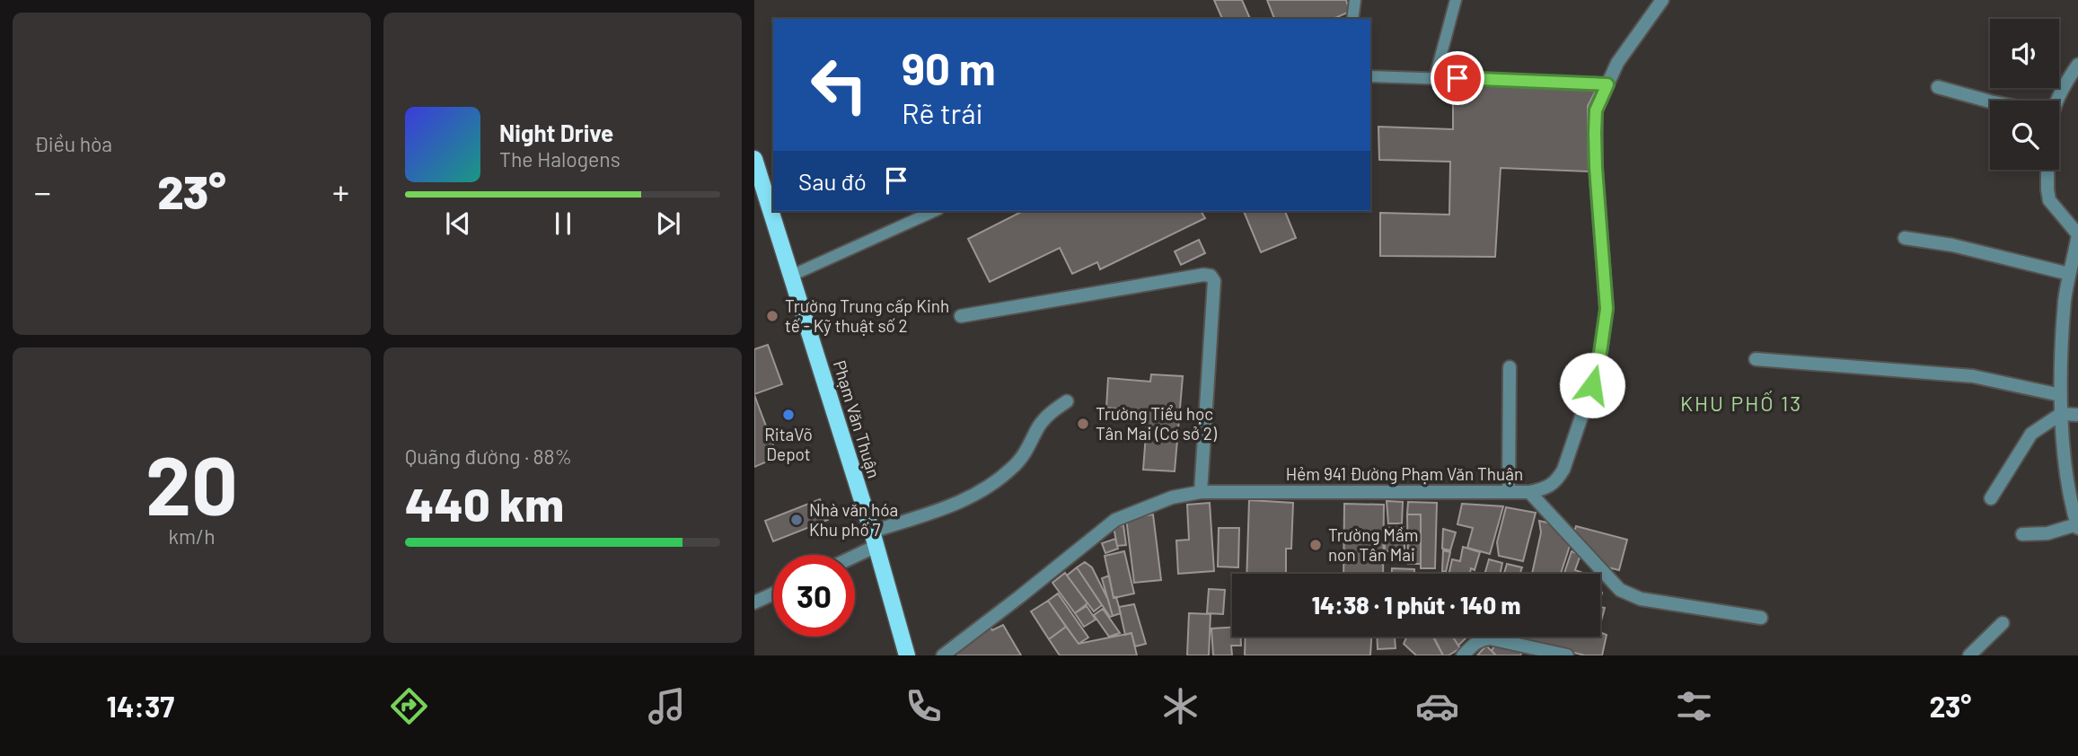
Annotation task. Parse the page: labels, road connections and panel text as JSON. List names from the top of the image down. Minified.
{"streets":{"main road":["Phạm Văn Thuận"],"street":["Hẻm 941 Đường Phạm Văn Thuận"]},"districts":["KHU PHỐ 13"],"places":["Trường Trung cấp Kinh tế - Kỹ thuật số 2","RitaVõ Depot","Trường Tiểu học Tân Mai (Cơ sở 2)","Nhà văn hóa Khu phố 7","Trường Mầm non Tân Mai"],"page":{"tile":["Điều hòa",["20","km/h"],["Quãng đường · 88%","440 km"]],"turn":["90 m","Rẽ trái"],"song":["Night Drive","The Halogens"],"then":"Sau đó","heat":["−","23°","+"],"limit":"30","trip":"14:38 · 1 phút · 140 m","tabs":["14:37","23°"]}}
